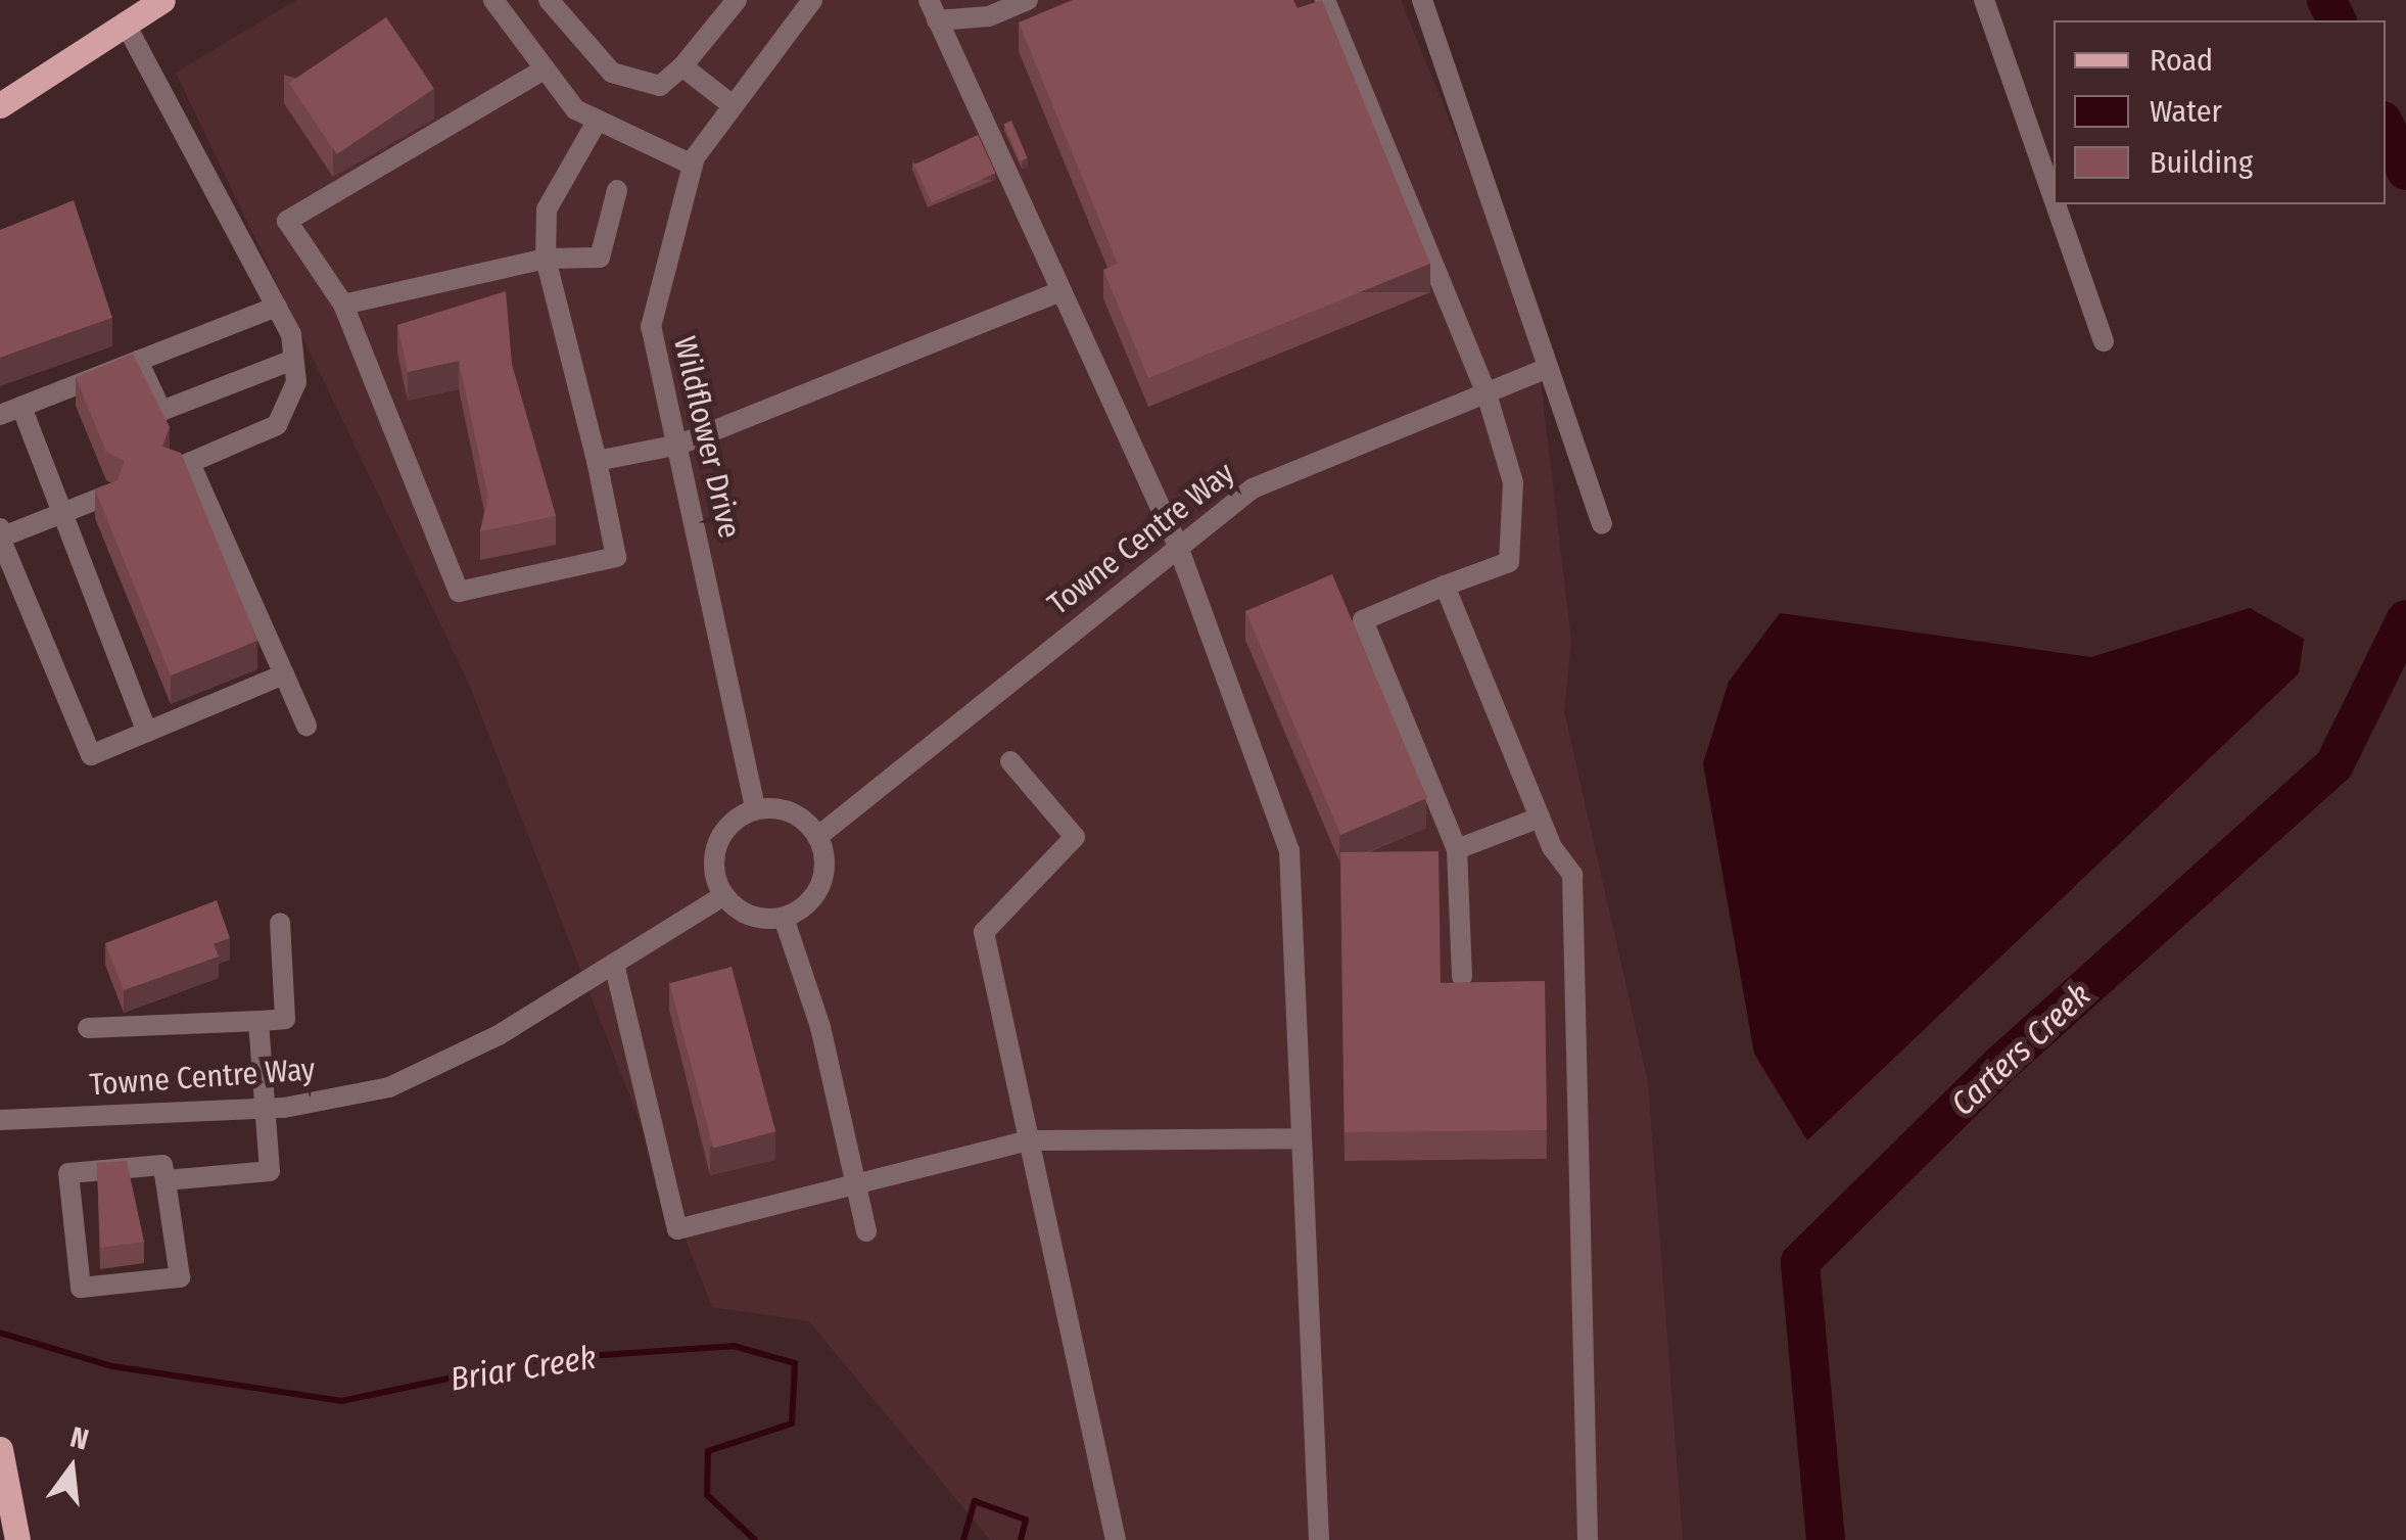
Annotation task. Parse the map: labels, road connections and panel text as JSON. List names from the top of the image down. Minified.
{"streets":{"street":["Wildflower Drive","Towne Centre Way"]},"crossings":[["Wildflower Drive","Towne Centre Way"]],"water":["Carters Creek","Briar Creek"],"legend":["Road","Water","Building"],"north":"top"}
